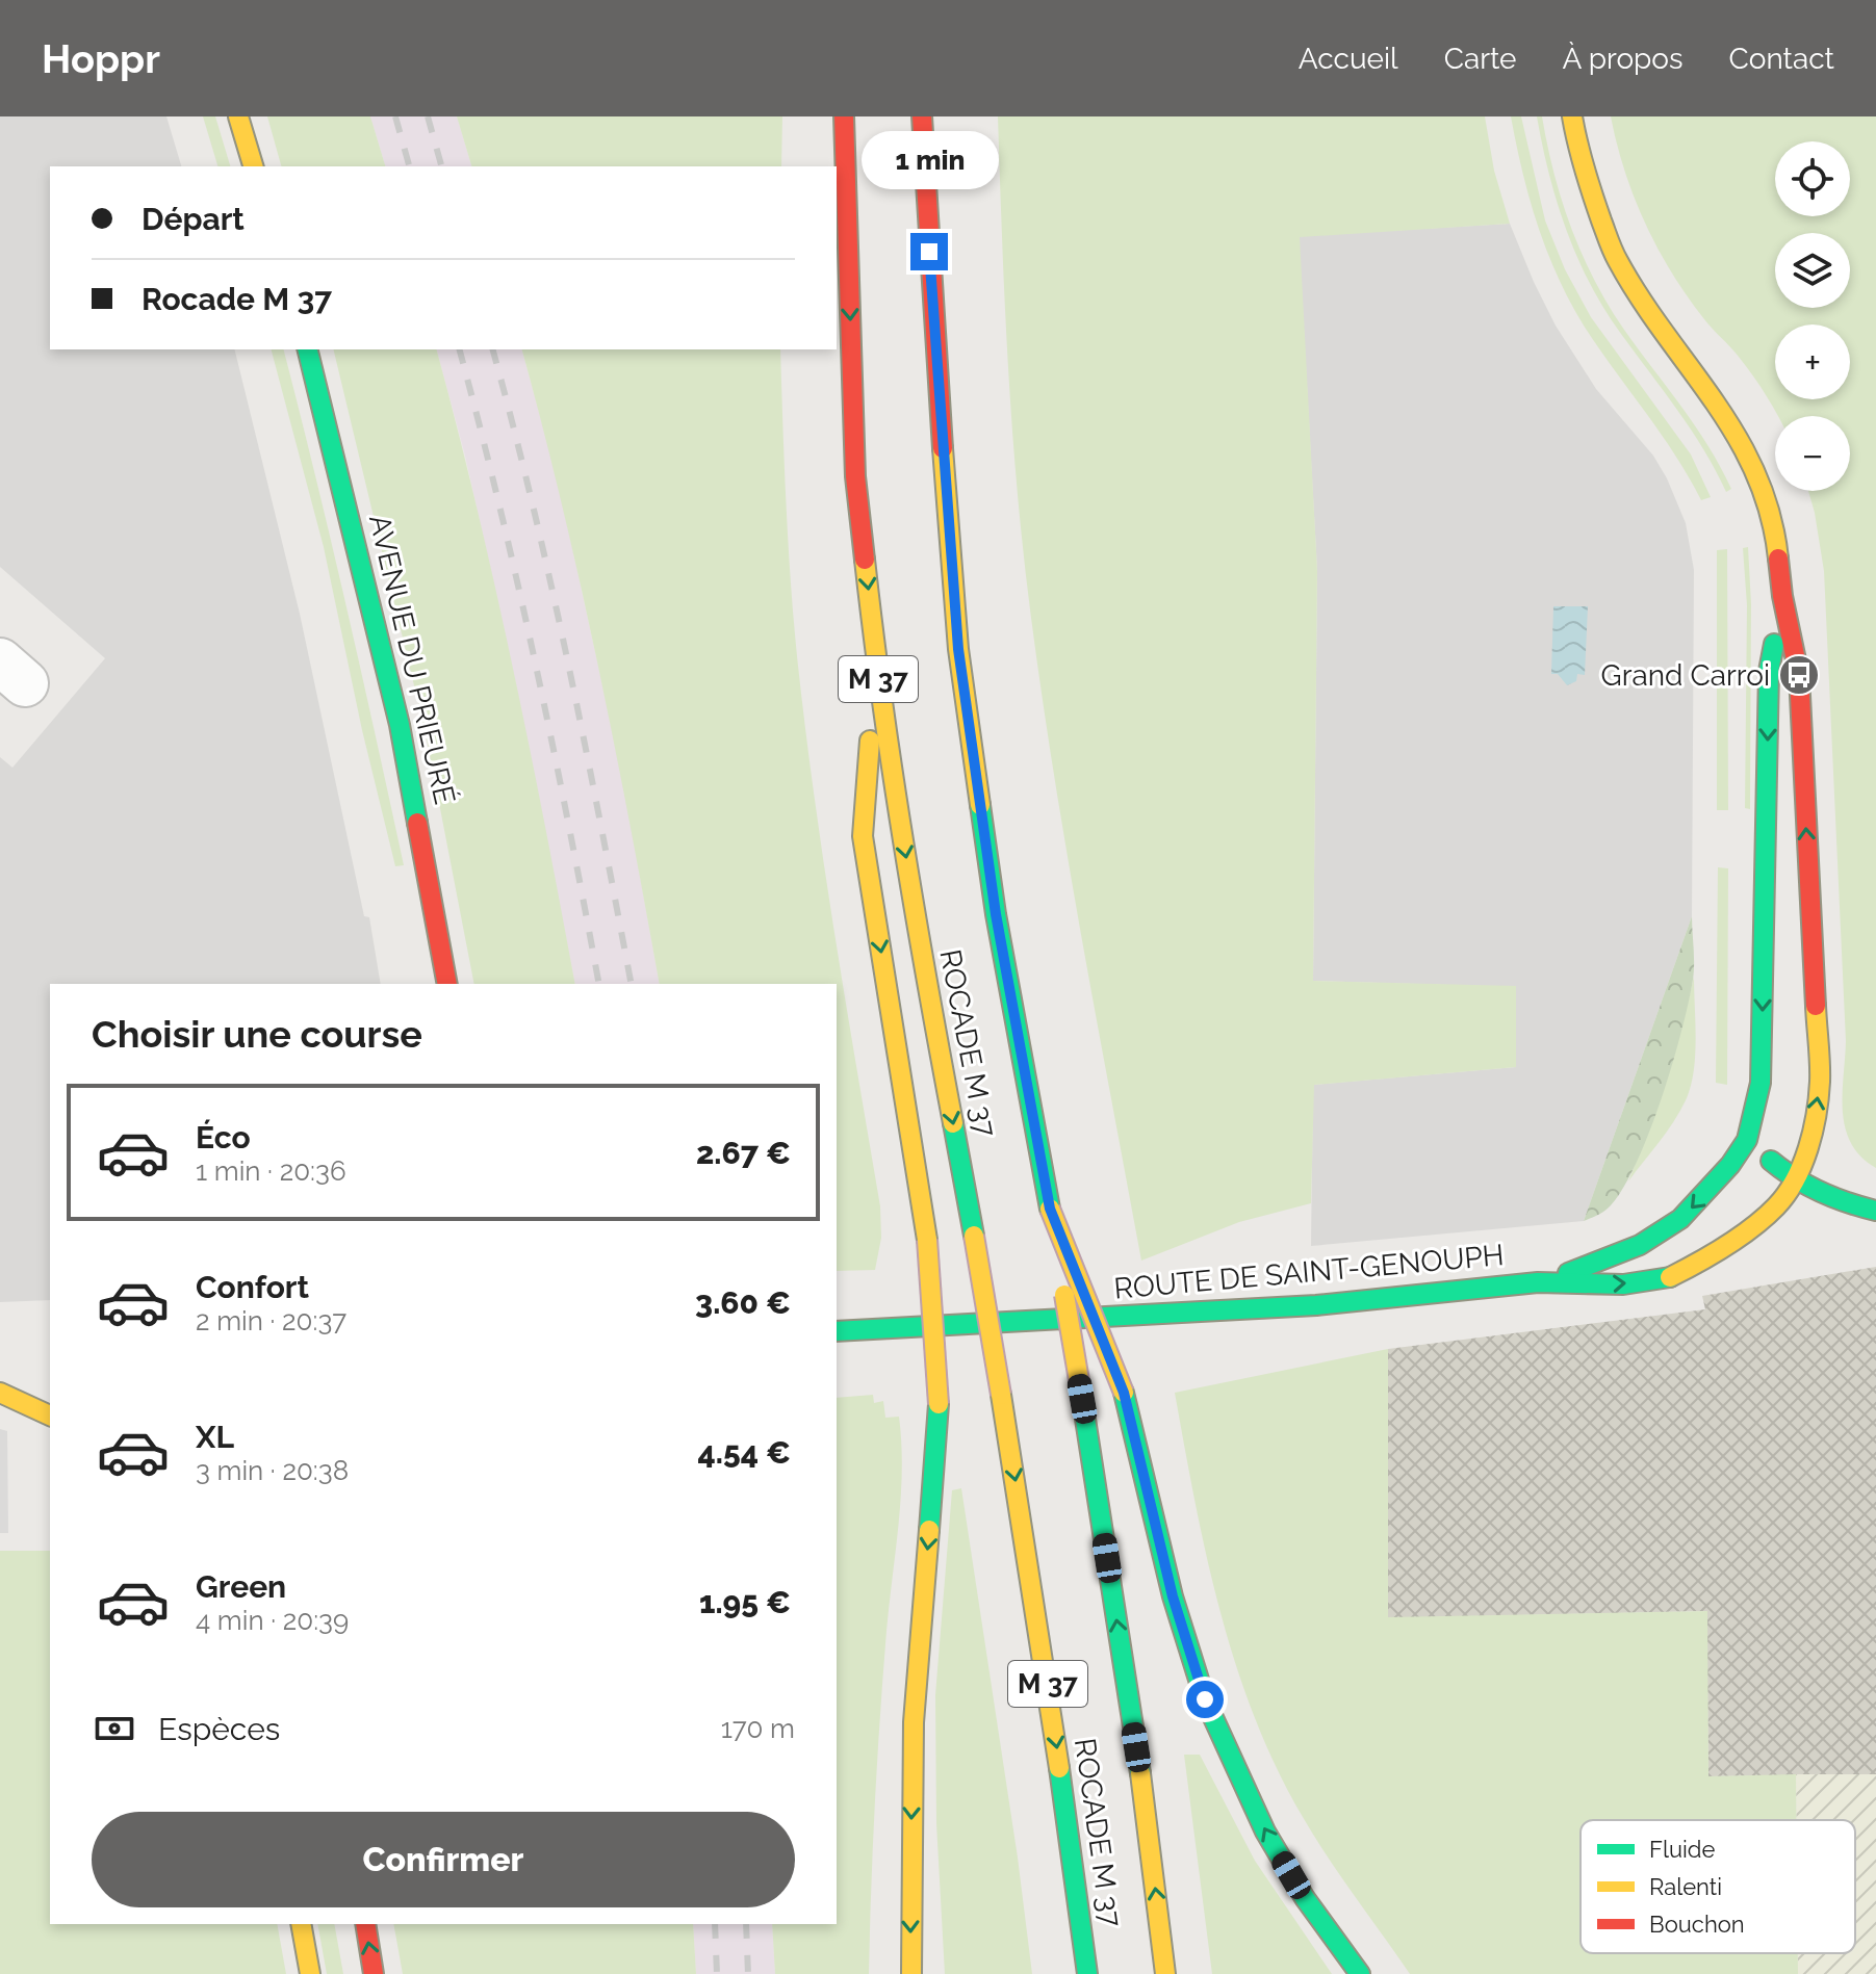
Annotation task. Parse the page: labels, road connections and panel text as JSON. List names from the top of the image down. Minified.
{"streets":{"main road":["AVENUE DU PRIEURÉ","M 37","ROCADE M 37","ROUTE DE SAINT-GENOUPH"]},"places":{"bus stop":["Grand Carroi"]},"legend":["Fluide","Ralenti","Bouchon"],"page":{"header":"Hoppr","nav":["Accueil","Carte","À propos","Contact"],"bubble":"1 min","map_buttons":["+","−"],"banner":["Départ","Rocade M 37"],"heading":"Choisir une course","list":[{"name":"Éco","note":"1 min · 20:36","value":"2.67 €"},{"name":"Confort","note":"2 min · 20:37","value":"3.60 €"},{"name":"XL","note":"3 min · 20:38","value":"4.54 €"},{"name":"Green","note":"4 min · 20:39","value":"1.95 €"}],"pay":["Espèces","170 m"],"buttons":"Confirmer"}}
